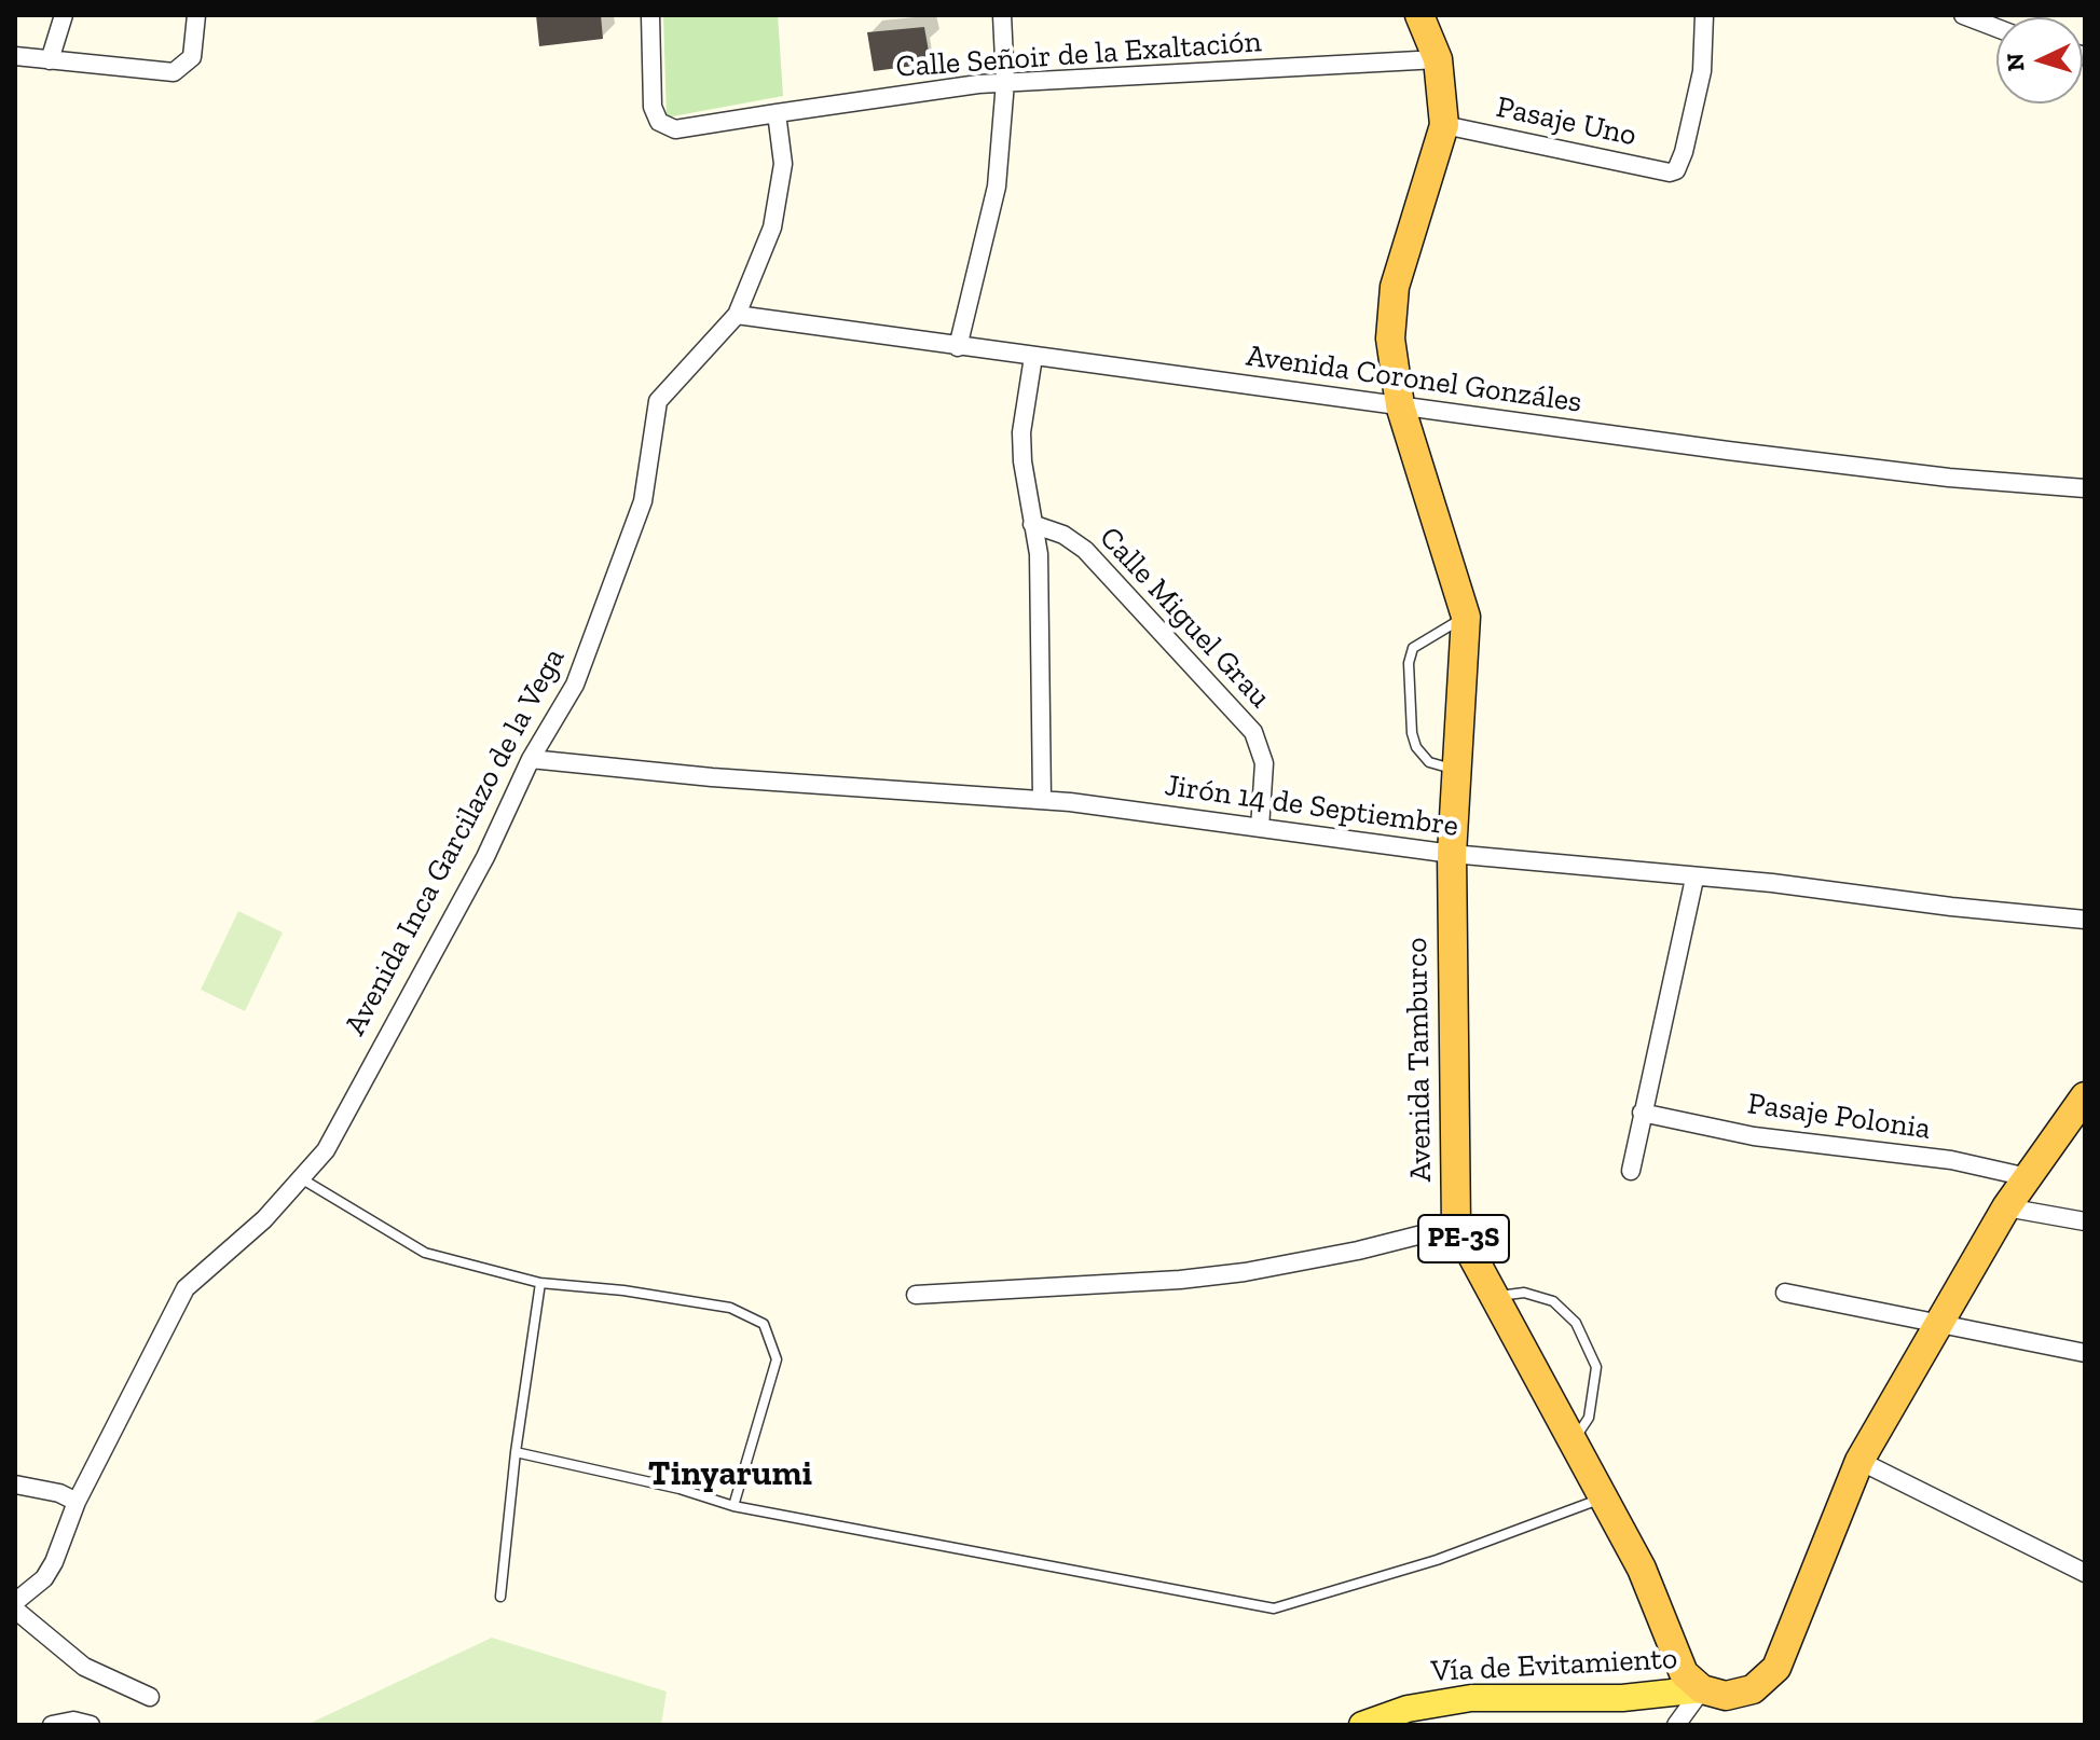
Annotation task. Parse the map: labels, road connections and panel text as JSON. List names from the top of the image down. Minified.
{"streets":{"highway":["Avenida Tamburco","PE-3S"],"main road":["Vía de Evitamiento"],"street":["Calle Señoir de la Exaltación","Pasaje Uno","Avenida Coronel Gonzáles","Calle Miguel Grau","Jirón 14 de Septiembre","Avenida Inca Garcilazo de la Vega","Pasaje Polonia"]},"crossings":[["Calle Señoir de la Exaltación","Avenida Inca Garcilazo de la Vega"],["Calle Señoir de la Exaltación","Avenida Tamburco"],["Pasaje Uno","Avenida Tamburco"],["Avenida Coronel Gonzáles","Avenida Inca Garcilazo de la Vega"],["Avenida Coronel Gonzáles","Avenida Tamburco"],["Calle Miguel Grau","Jirón 14 de Septiembre"],["Jirón 14 de Septiembre","Avenida Inca Garcilazo de la Vega"],["Jirón 14 de Septiembre","Avenida Tamburco"],["Avenida Tamburco","Vía de Evitamiento"]],"districts":["Tinyarumi"],"north":"left"}
